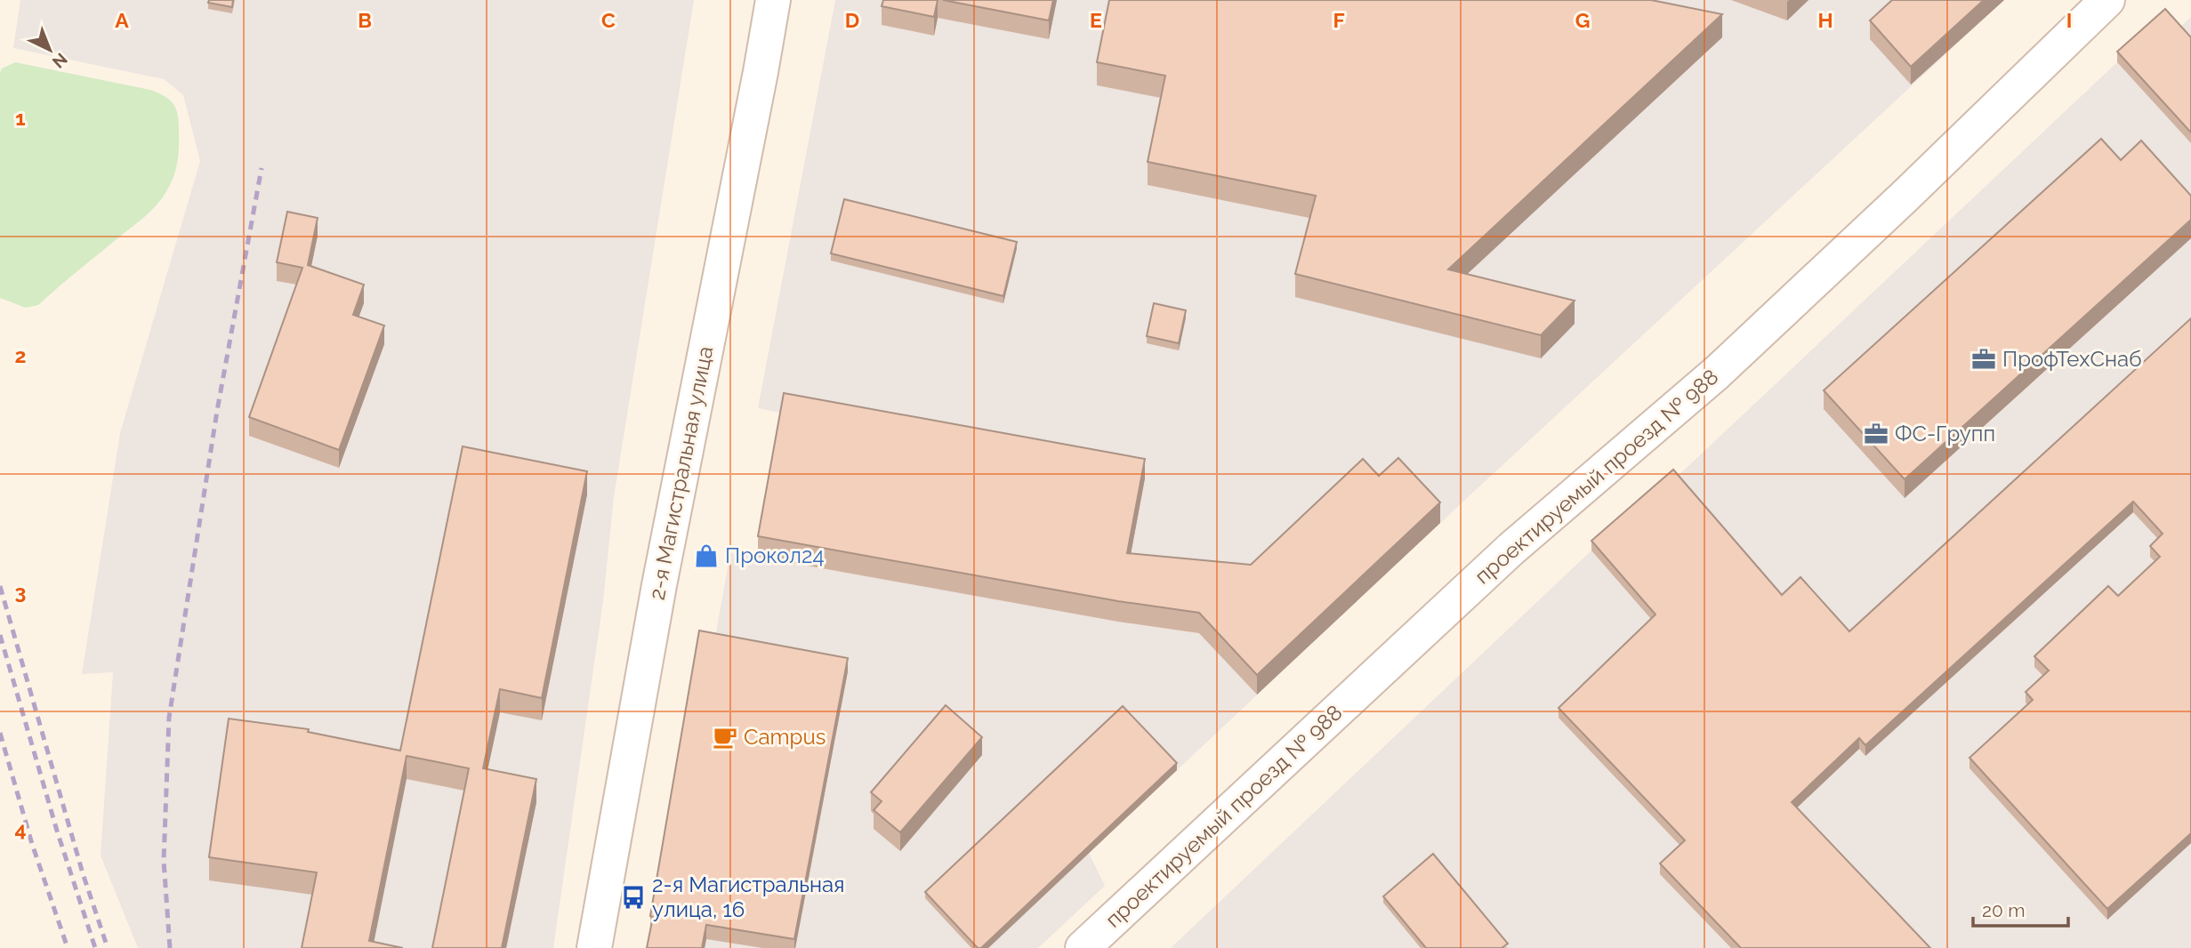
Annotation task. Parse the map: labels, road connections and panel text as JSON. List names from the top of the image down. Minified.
{"streets":{"street":["2-я Магистральная улица","проектируемый проезд № 988"]},"places":{"office":["ПрофТехСнаб","ФС-Групп"],"shop":["Прокол24"],"cafe":["Campus"],"bus stop":["2-я Магистральная улица, 16"]},"scale_bar":"20 m","north":"bottom right","grid":{"columns":["A","B","C","D","E","F","G","H","I"],"rows":["1","2","3","4"]}}
